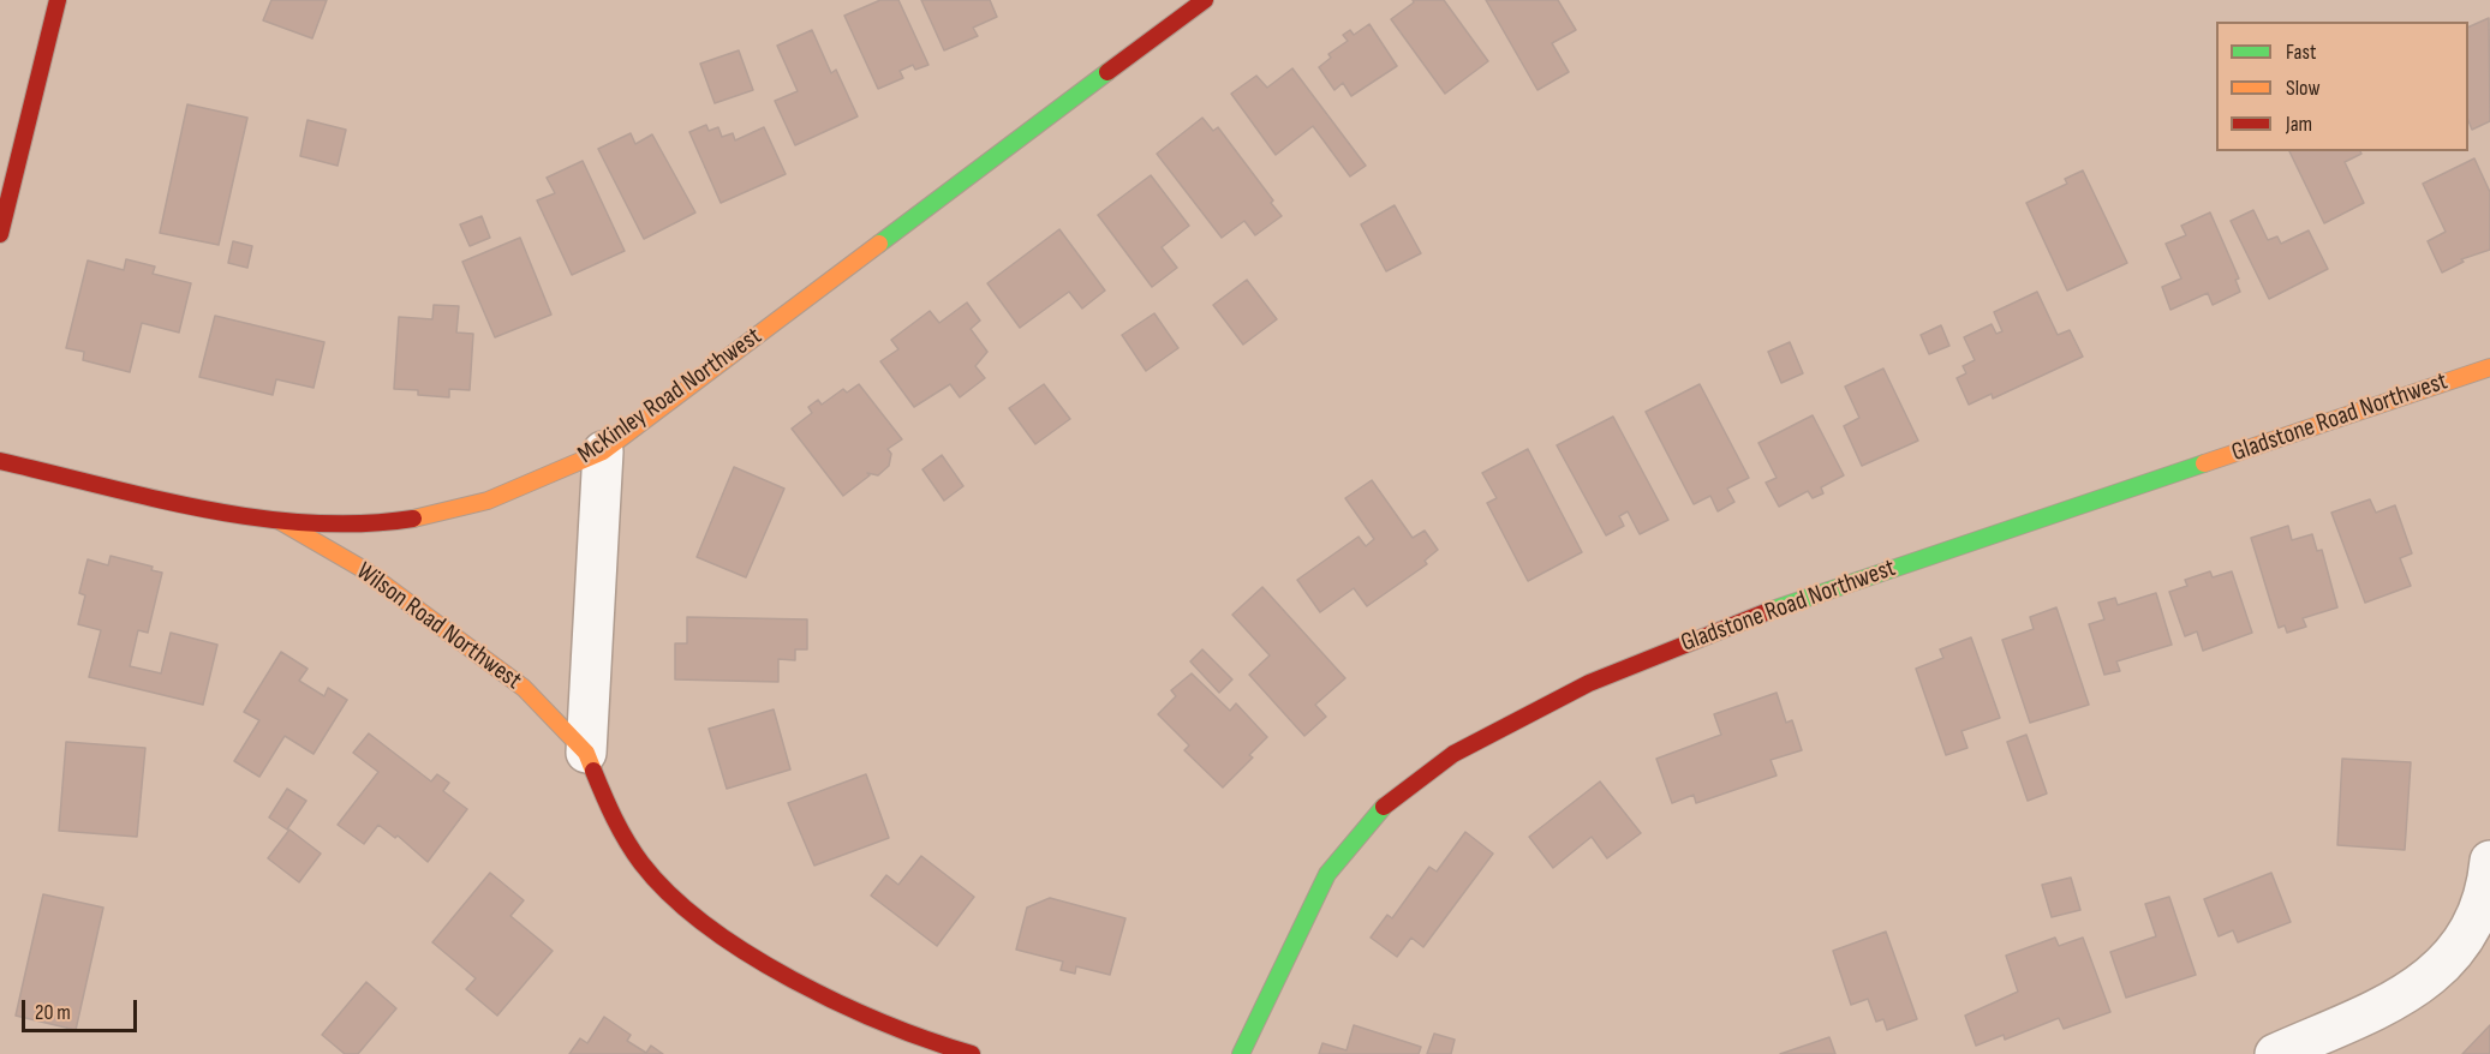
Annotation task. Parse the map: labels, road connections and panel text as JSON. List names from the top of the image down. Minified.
{"streets":{"street":["McKinley Road Northwest","Gladstone Road Northwest","Wilson Road Northwest"]},"crossings":[["McKinley Road Northwest","Wilson Road Northwest"]],"legend":["Fast","Slow","Jam"],"scale_bar":"20 m"}
